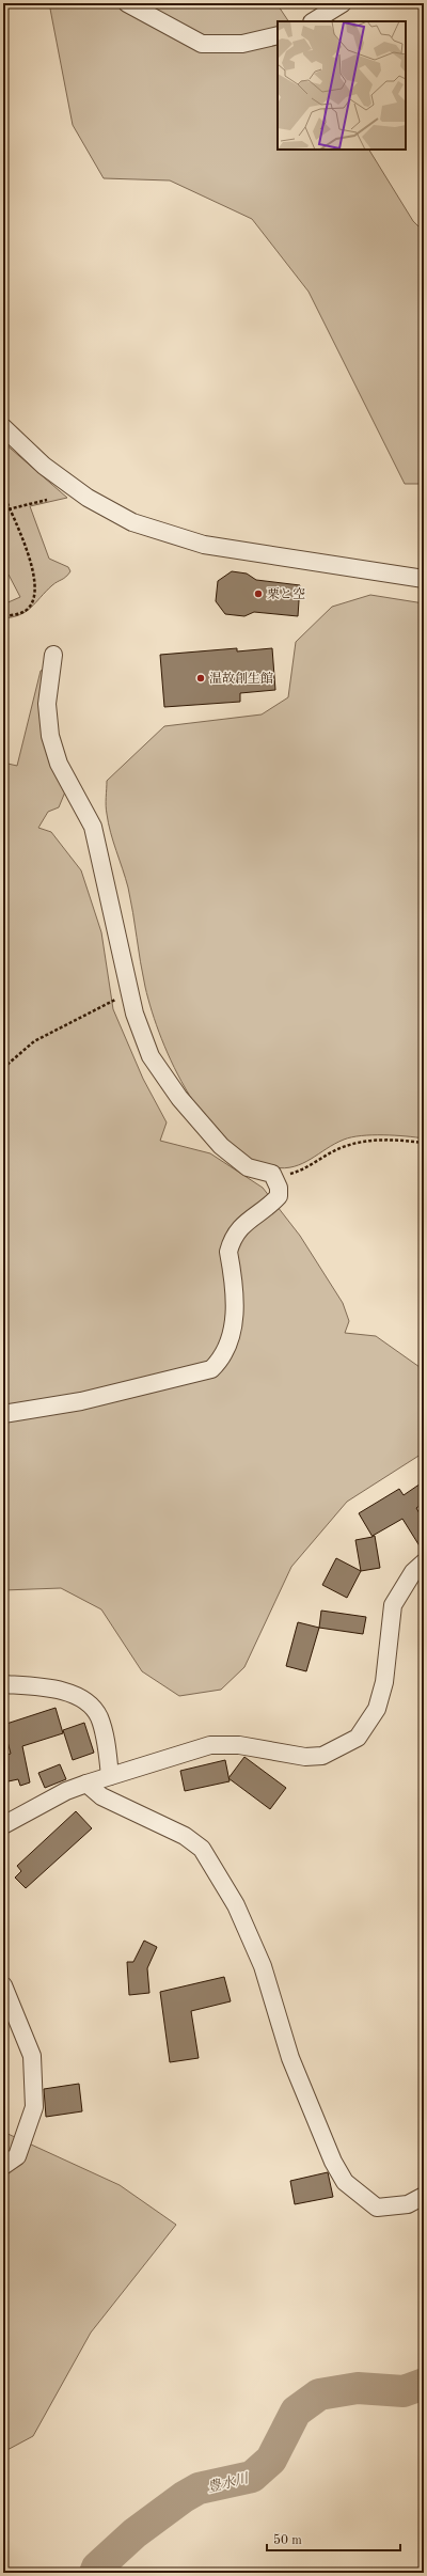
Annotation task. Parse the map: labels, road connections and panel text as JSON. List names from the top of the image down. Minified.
{"water":["豊水川"],"places":["栗と空","温故創生館"],"scale_bar":"50 m"}
